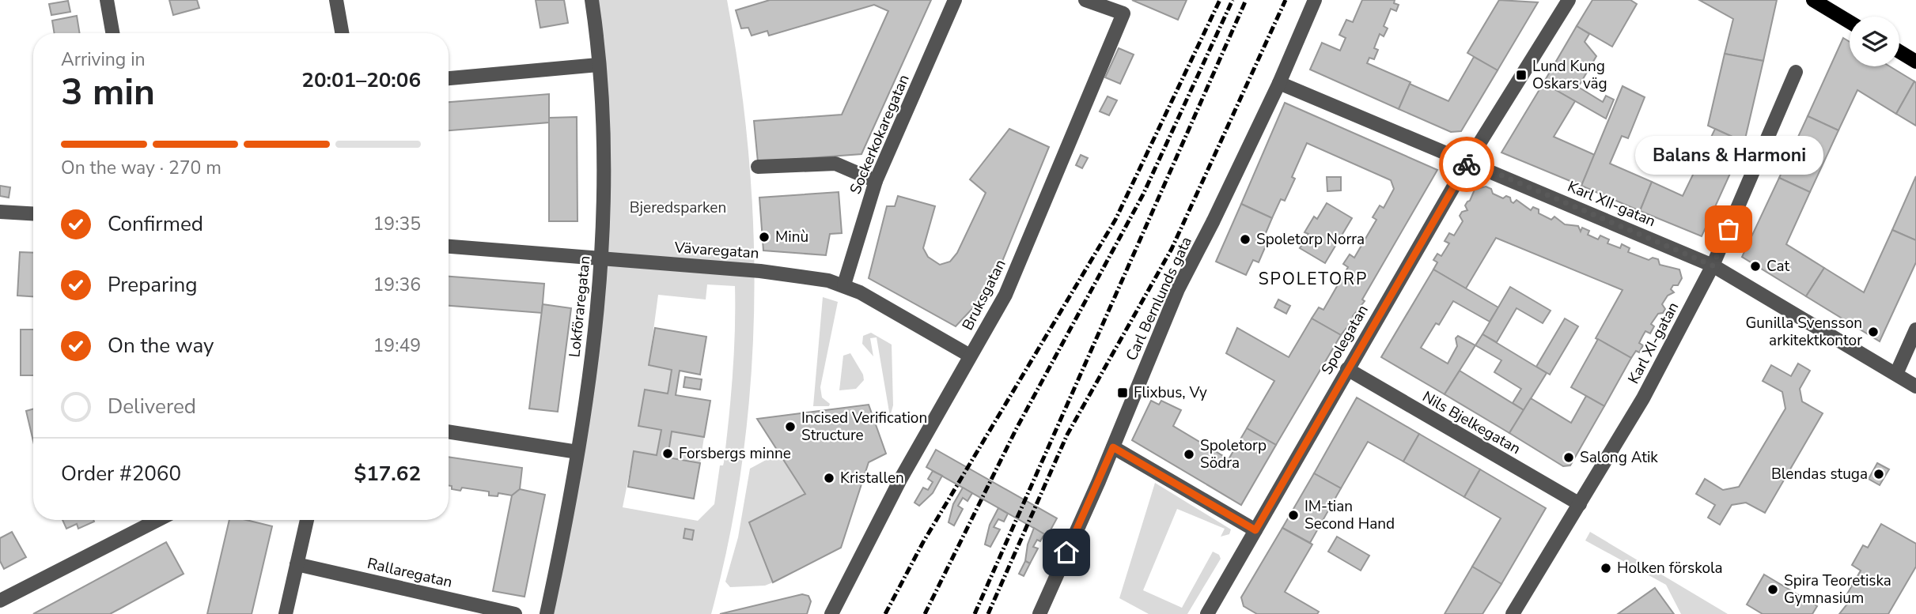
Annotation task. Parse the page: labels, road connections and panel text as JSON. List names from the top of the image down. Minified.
{"streets":{"street":["Sockerkokaregatan","Karl XII-gatan","Vävaregatan","Bruksgatan","Carl Bernlunds gata","Lokföraregatan","Spolegatan","Karl XI-gatan","Nils Bjelkegatan","Rallaregatan"]},"crossings":[["Sockerkokaregatan","Vävaregatan"],["Karl XII-gatan","Carl Bernlunds gata"],["Karl XII-gatan","Spolegatan"],["Karl XII-gatan","Karl XI-gatan"],["Vävaregatan","Bruksgatan"],["Vävaregatan","Lokföraregatan"],["Spolegatan","Nils Bjelkegatan"],["Karl XI-gatan","Nils Bjelkegatan"]],"districts":["SPOLETORP"],"parks":["Bjeredsparken"],"places":{"transit":["Lund Kung Oskars väg","Flixbus, Vy"],"other":["Balans & Harmoni","Minù","Spoletorp Norra","Cat","Gunilla Svensson arkitektkontor","Incised Verification Structure","Forsbergs minne","Spoletorp Södra","Salong Atik","Blendas stuga","Kristallen","IM-tian Second Hand","Holken förskola","Spira Teoretiska Gymnasium"]},"page":{"heading":["3 min","Arriving in","20:01–20:06"],"panel":["Order #2060","$17.62"],"bar":"On the way · 270 m","bubble":"Balans & Harmoni","list":[["Confirmed","19:35"],["Preparing","19:36"],["On the way","19:49"],"Delivered"]}}
